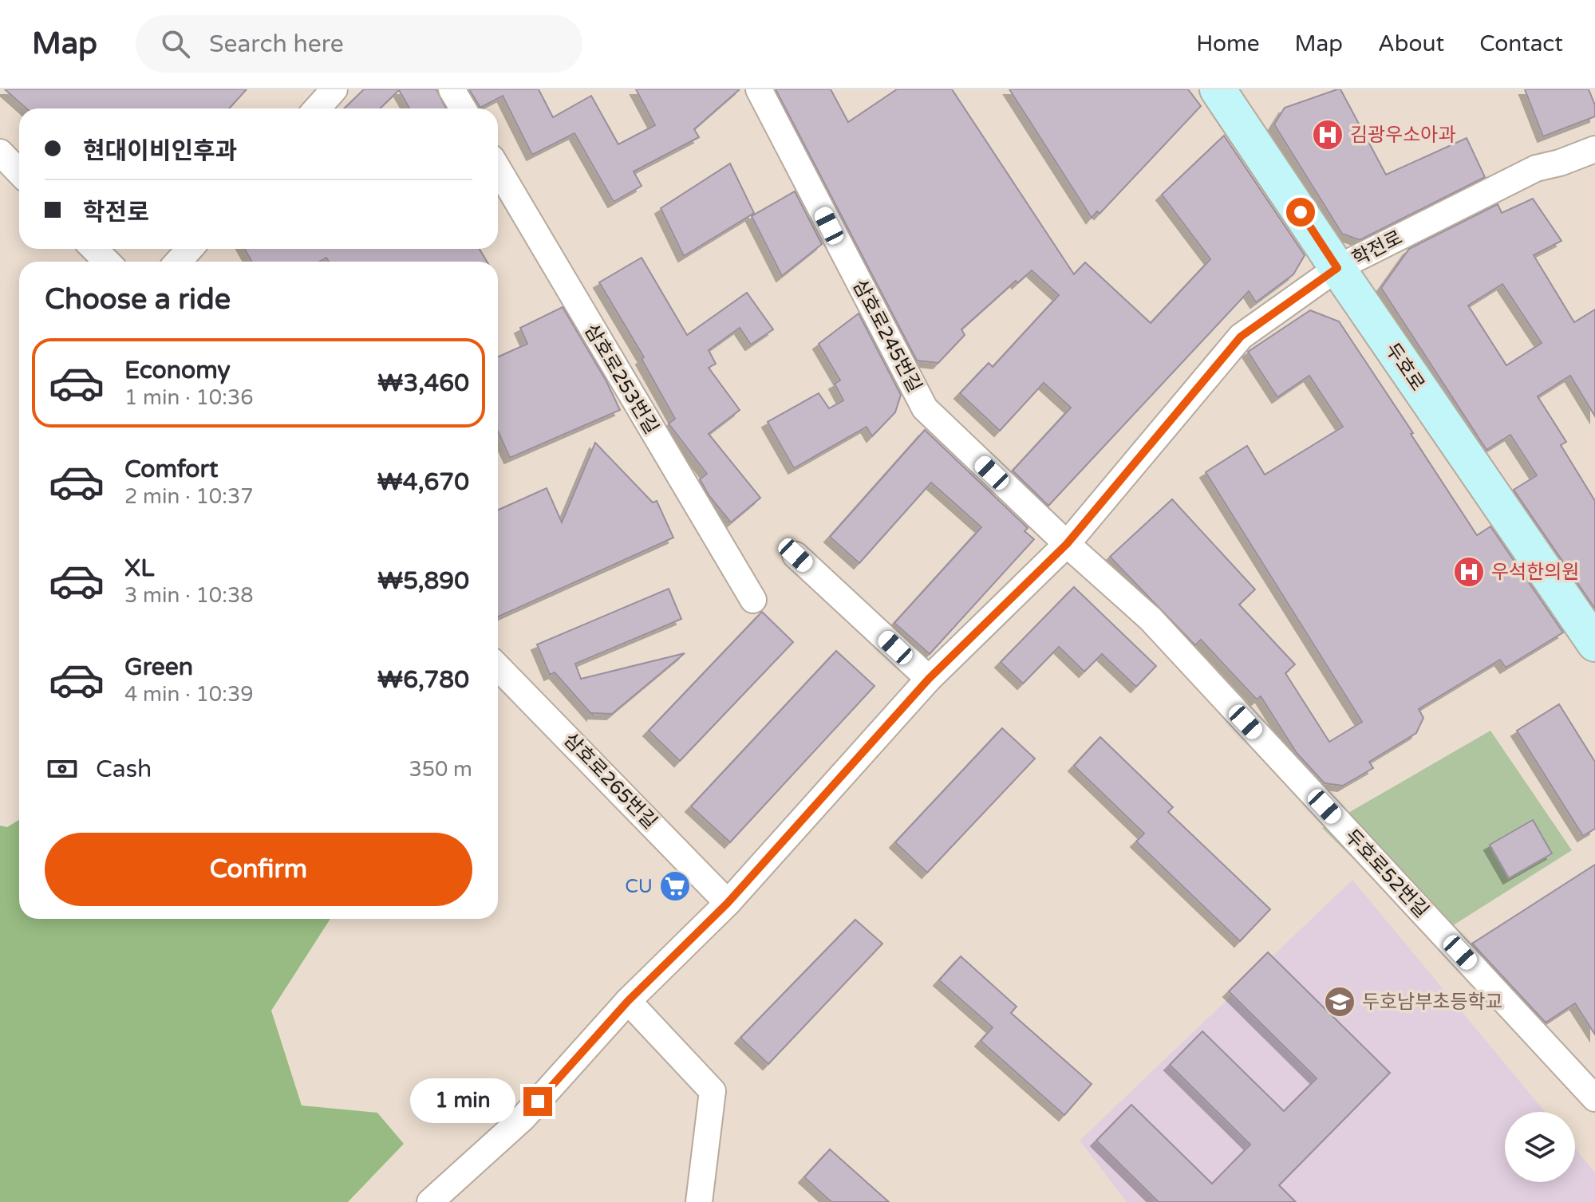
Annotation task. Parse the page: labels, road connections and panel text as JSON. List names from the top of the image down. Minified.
{"streets":{"street":["학전로","삼호로245번길","두호로","삼호로253번길","삼호로265번길","두호로52번길"]},"crossings":[["학전로","삼호로245번길"],["학전로","두호로"],["학전로","삼호로265번길"],["학전로","두호로52번길"],["삼호로245번길","두호로52번길"]],"places":{"hospital":["김광우소아과","우석한의원"],"supermarket":["CU"],"school or university":["두호남부초등학교"]},"page":{"header":"Map","search":"Search here","nav":["Home","Map","About","Contact"],"banner":["현대이비인후과","학전로"],"heading":"Choose a ride","list":[{"name":"Economy","note":"1 min · 10:36","value":"₩3,460"},{"name":"Comfort","note":"2 min · 10:37","value":"₩4,670"},{"name":"XL","note":"3 min · 10:38","value":"₩5,890"},{"name":"Green","note":"4 min · 10:39","value":"₩6,780"}],"pay":["Cash","350 m"],"buttons":"Confirm","bubble":"1 min"}}
